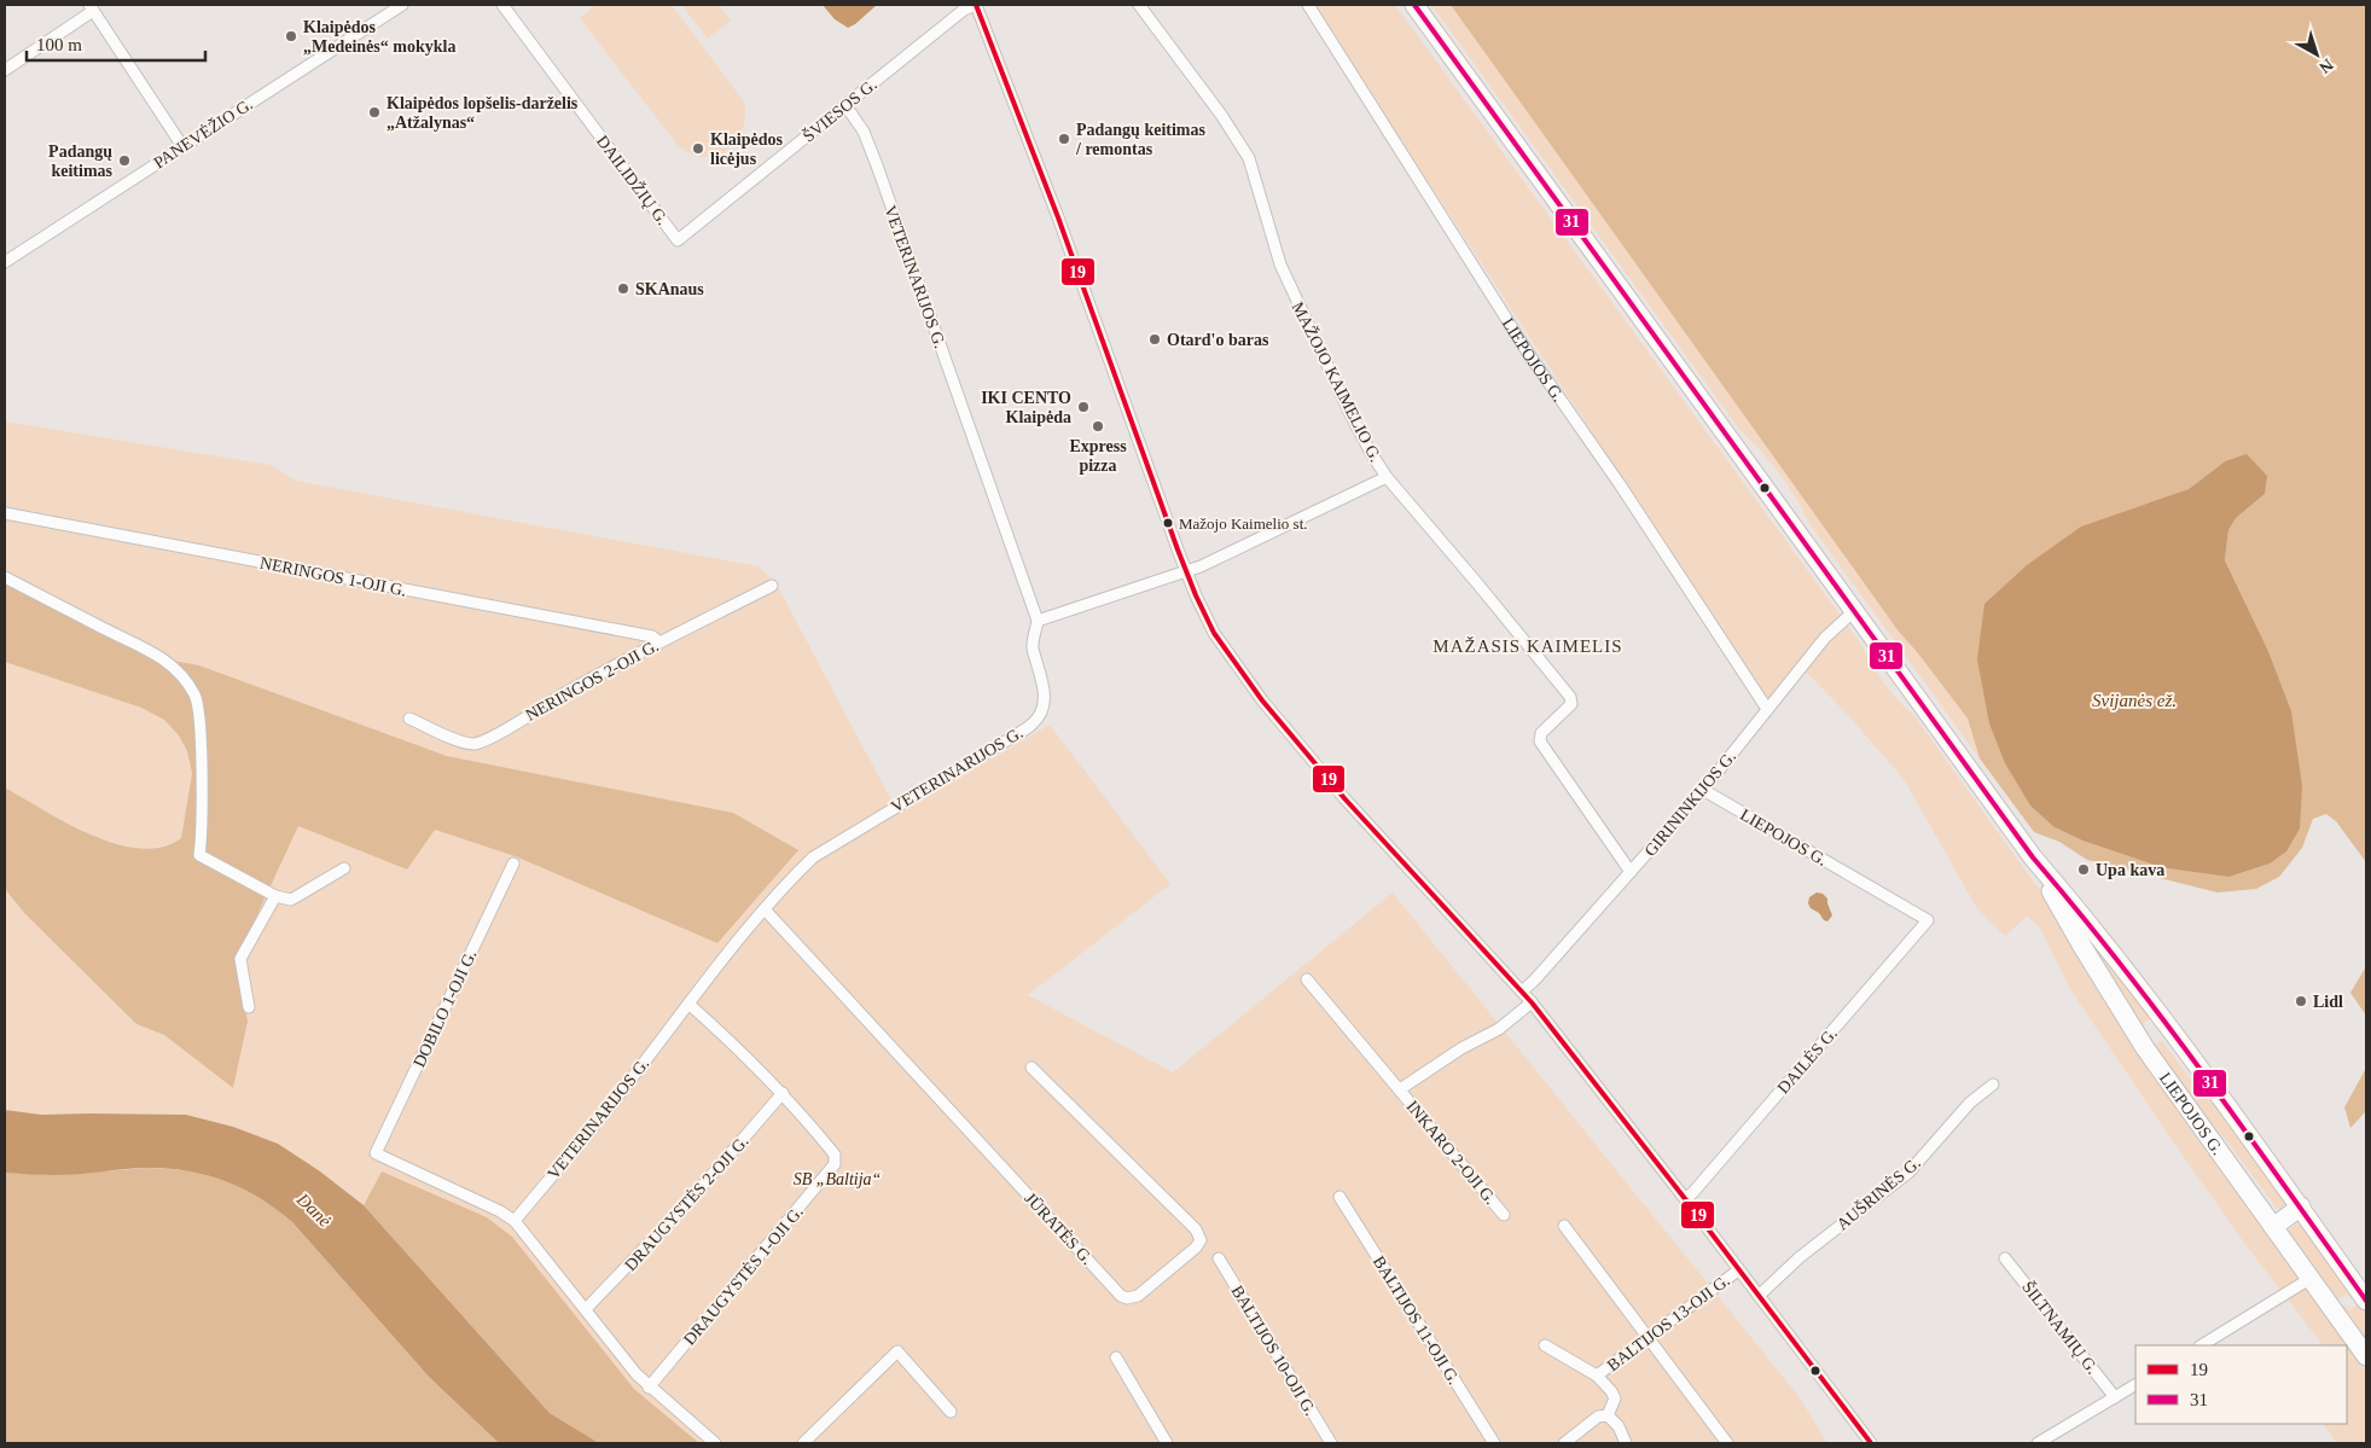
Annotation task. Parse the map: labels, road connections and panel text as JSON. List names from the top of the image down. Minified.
{"streets":{"main road":["LIEPOJOS G."],"street":["ŠVIESOS G.","PANEVĖŽIO G.","DAILIDŽIŲ G.","VETERINARIJOS G.","MAŽOJO KAIMELIO G.","NERINGOS 1-OJI G.","NERINGOS 2-OJI G.","GIRININKIJOS G.","DOBILO 1-OJI G.","DAILĖS G.","INKARO 2-OJI G.","AUŠRINĖS G.","DRAUGYSTĖS 2-OJI G.","JŪRATĖS G.","DRAUGYSTĖS 1-OJI G.","BALTIJOS 11-OJI G.","BALTIJOS 13-OJI G.","ŠILTNAMIŲ G.","BALTIJOS 10-OJI G."]},"crossings":[["ŠVIESOS G.","DAILIDŽIŲ G."],["ŠVIESOS G.","VETERINARIJOS G."],["VETERINARIJOS G.","DOBILO 1-OJI G."],["VETERINARIJOS G.","JŪRATĖS G."],["VETERINARIJOS G.","DRAUGYSTĖS 1-OJI G."],["LIEPOJOS G.","GIRININKIJOS G."],["LIEPOJOS G.","DAILĖS G."],["MAŽOJO KAIMELIO G.","GIRININKIJOS G."],["NERINGOS 1-OJI G.","NERINGOS 2-OJI G."],["DRAUGYSTĖS 2-OJI G.","DRAUGYSTĖS 1-OJI G."]],"districts":["MAŽASIS KAIMELIS"],"water":["Svijanės ež.","Danė"],"parks":["SB „Baltija“"],"places":["Klaipėdos „Medeinės“ mokykla","Klaipėdos lopšelis-darželis „Atžalynas“","Padangų keitimas / remontas","Klaipėdos licėjus","Padangų keitimas","SKAnaus","Otard'o baras","IKI CENTO Klaipėda","Express pizza","Mažojo Kaimelio st.","Upa kava","Lidl"],"lines":["transit line 19","transit line 31"],"legend":["19","31"],"scale_bar":"100 m","north":"bottom right"}
